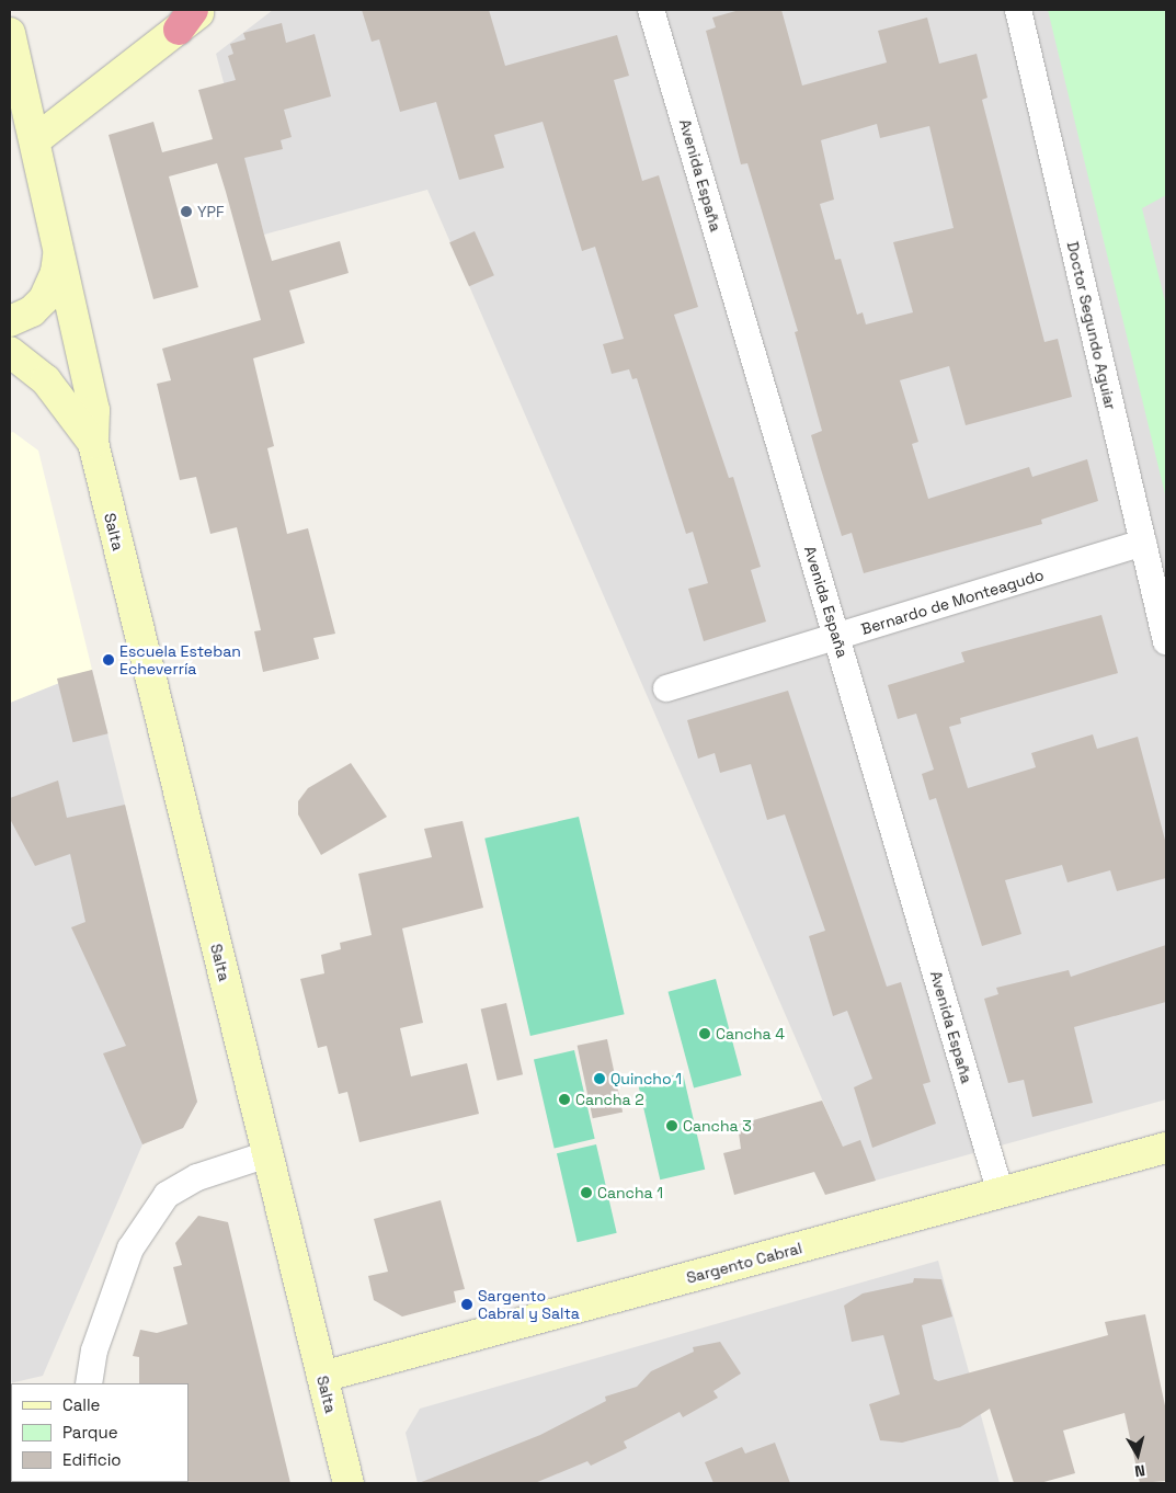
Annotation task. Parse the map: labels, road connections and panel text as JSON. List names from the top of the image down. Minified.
{"streets":{"main road":["Salta","Sargento Cabral"],"street":["Avenida España","Doctor Segundo Aguiar","Bernardo de Monteagudo"]},"crossings":[["Avenida España","Bernardo de Monteagudo"],["Avenida España","Sargento Cabral"],["Doctor Segundo Aguiar","Bernardo de Monteagudo"],["Salta","Sargento Cabral"]],"places":["YPF","Escuela Esteban Echeverría","Cancha 4","Quincho 1","Cancha 2","Cancha 3","Cancha 1","Sargento Cabral y Salta"],"legend":["Calle","Parque","Edificio"],"north":"bottom"}
